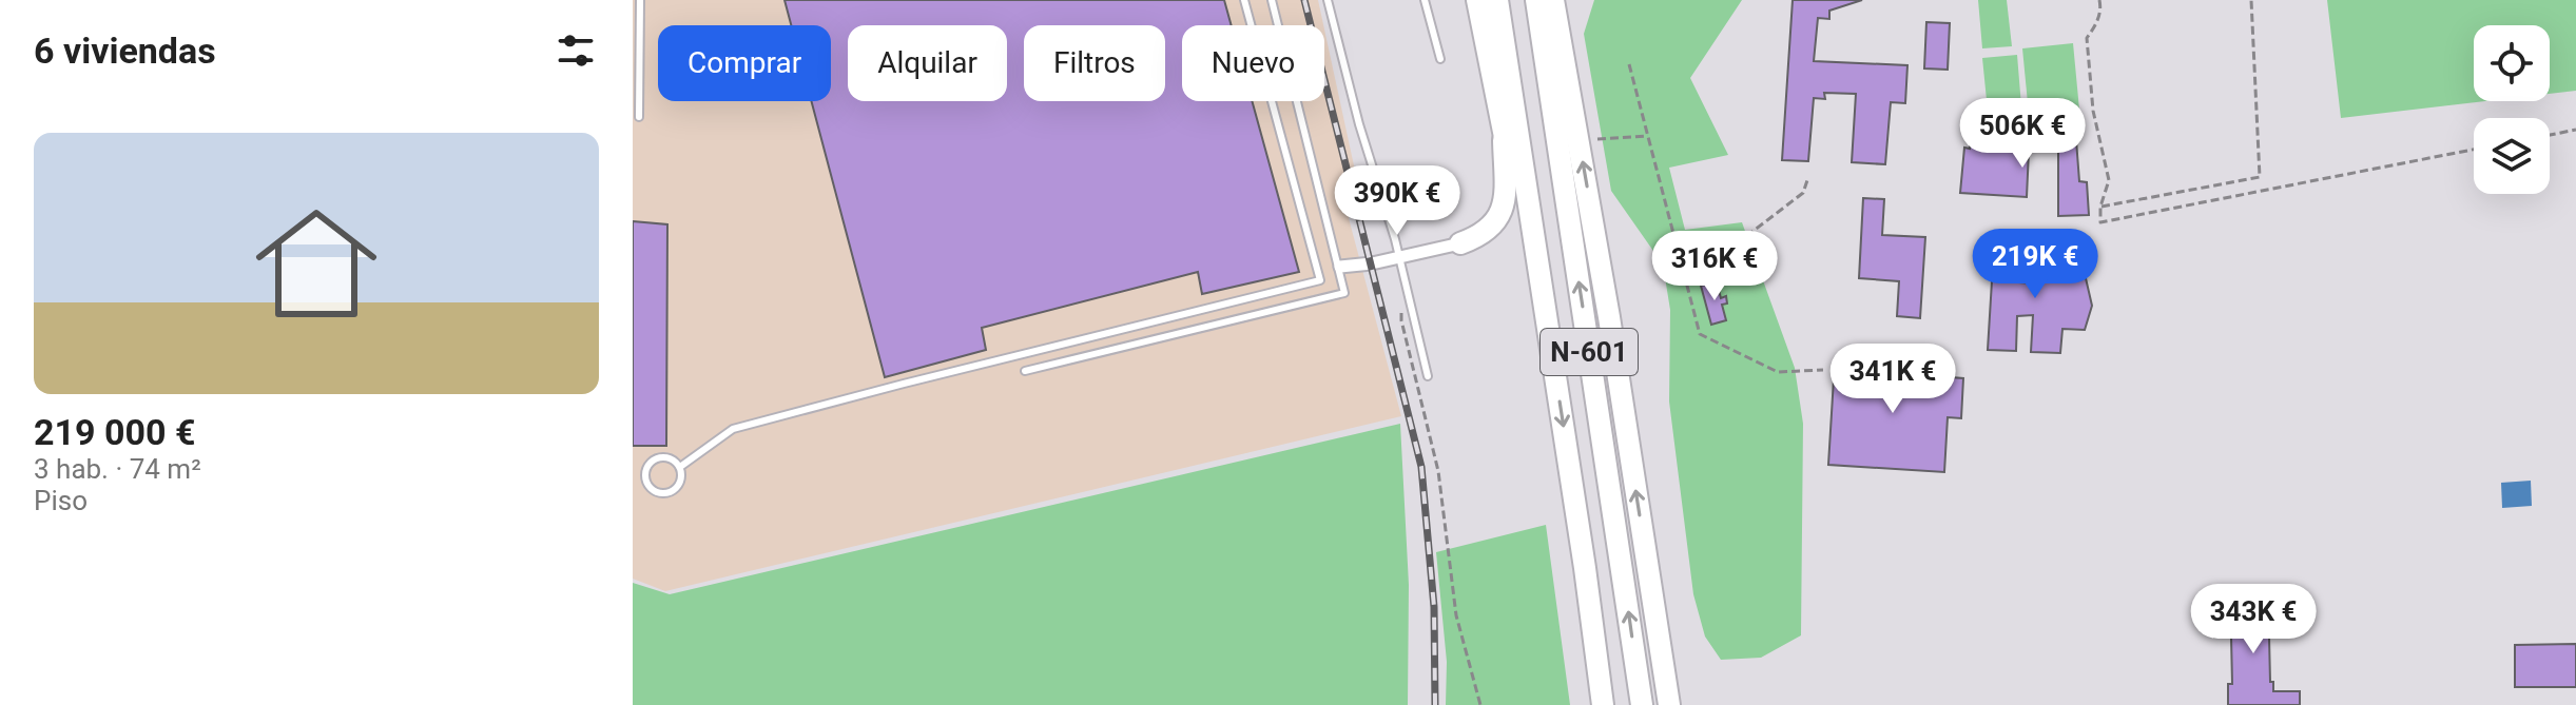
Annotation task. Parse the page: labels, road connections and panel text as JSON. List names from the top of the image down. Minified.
{"streets":{"highway":["N-601"]},"page":{"heading":"6 viviendas","chip":["Comprar","Alquilar","Filtros","Nuevo"],"price":["506K €","390K €","219K €","316K €","341K €","343K €"],"list":[{"name":"219 000 €","note":"3 hab. · 74 m² · Piso"}]}}
